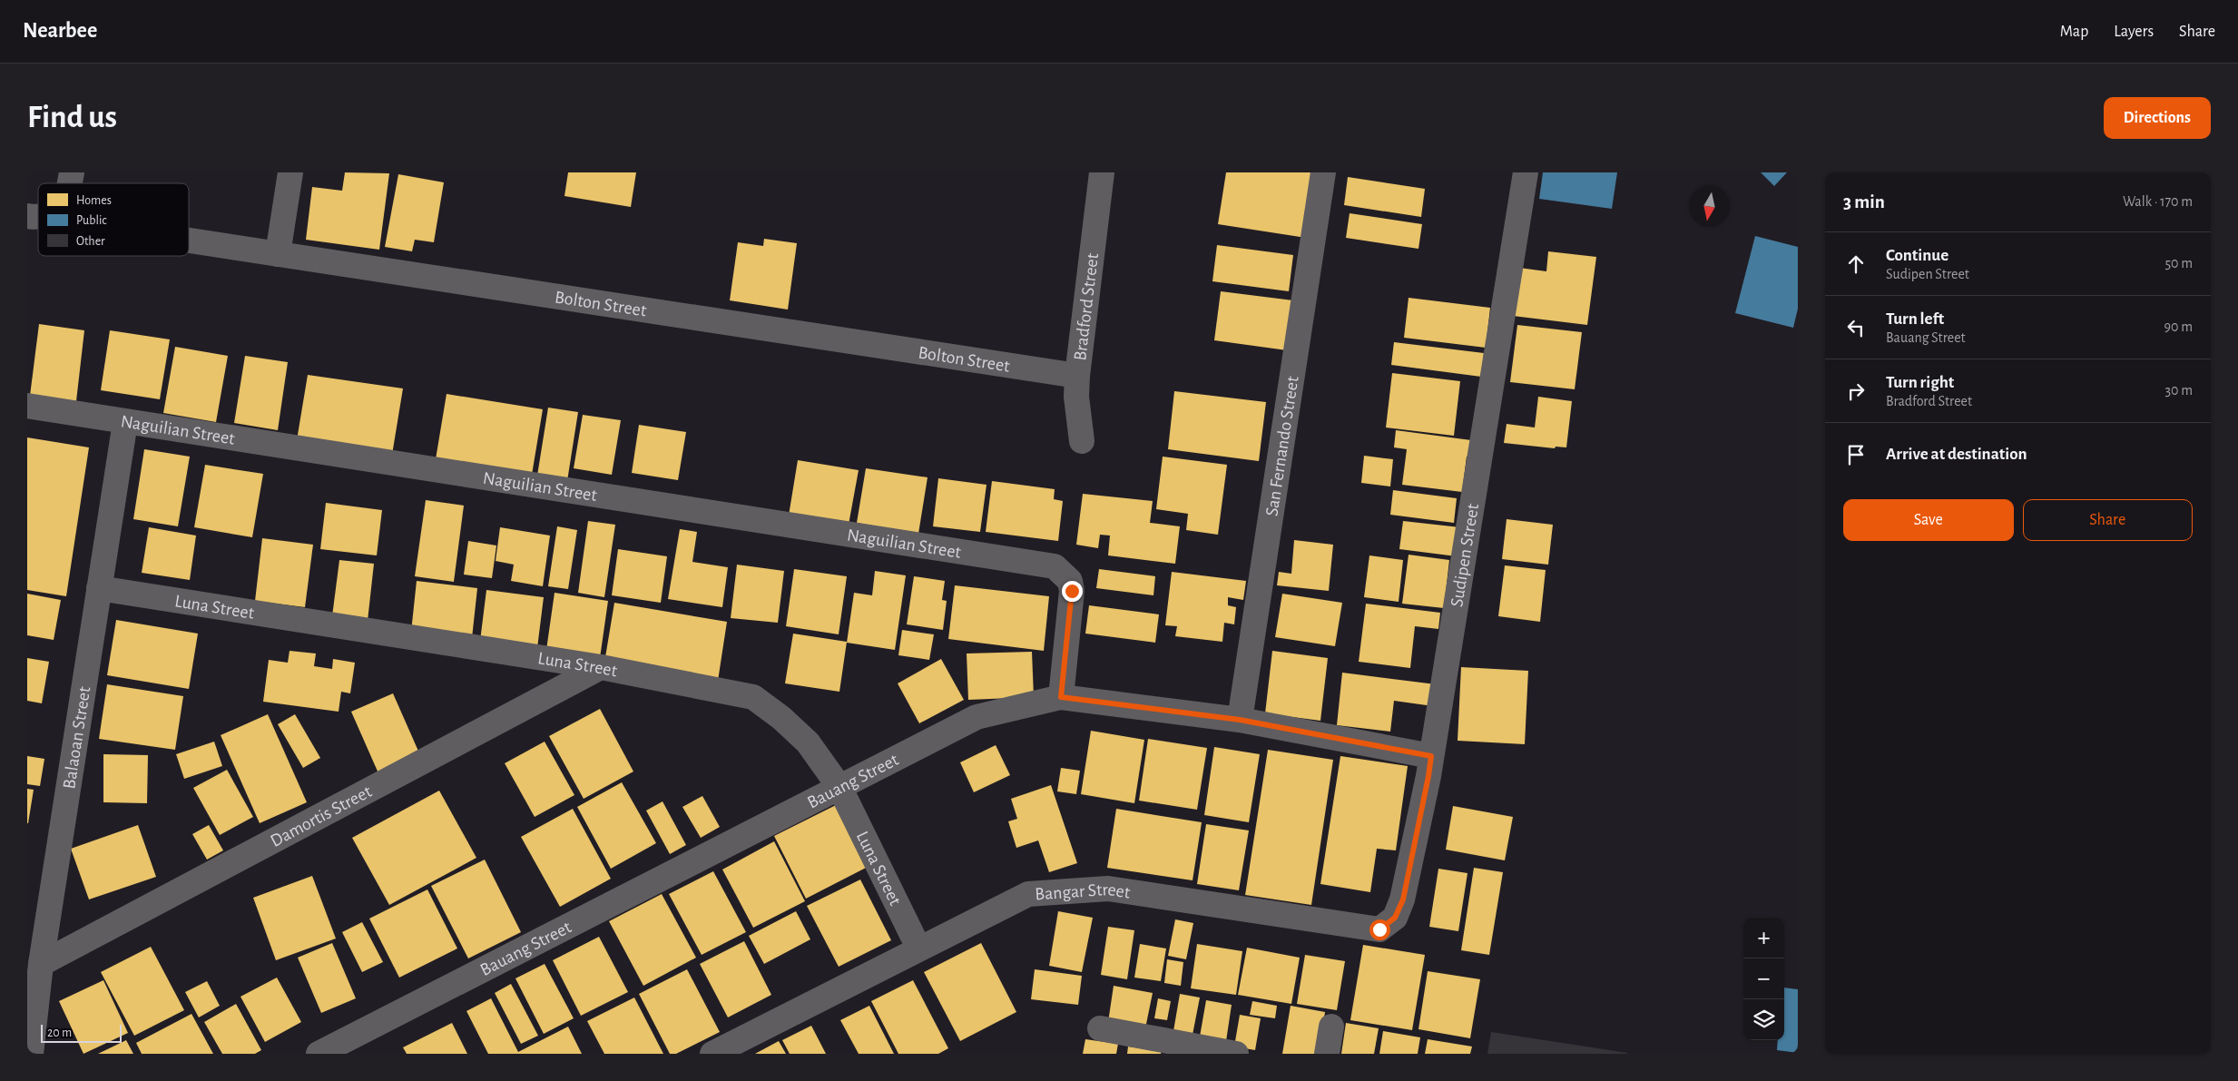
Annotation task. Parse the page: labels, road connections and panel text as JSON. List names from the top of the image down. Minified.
{"streets":{"street":["Bolton Street","Bradford Street","Naguilian Street","San Fernando Street","Sudipen Street","Luna Street","Balaoan Street","Bauang Street","Damortis Street","Bangar Street"]},"crossings":[["Bolton Street","Bradford Street"],["Naguilian Street","Balaoan Street"],["Naguilian Street","Bauang Street"],["San Fernando Street","Bauang Street"],["Sudipen Street","Bauang Street"],["Sudipen Street","Bangar Street"],["Luna Street","Balaoan Street"],["Luna Street","Bauang Street"],["Luna Street","Damortis Street"],["Luna Street","Bangar Street"],["Balaoan Street","Damortis Street"]],"legend":["Homes","Public","Other"],"scale_bar":"20 m","north":"bottom","page":{"header":"Nearbee","nav":["Map","Layers","Share"],"buttons":["Directions",["Save","Share"]],"title":"Find us","heading":["3 min","Walk · 170 m"],"list":[["Continue","Sudipen Street","50 m"],["Turn left","Bauang Street","90 m"],["Turn right","Bradford Street","30 m"],"Arrive at destination"],"map_buttons":["+","−"],"scale":"20 m"}}
